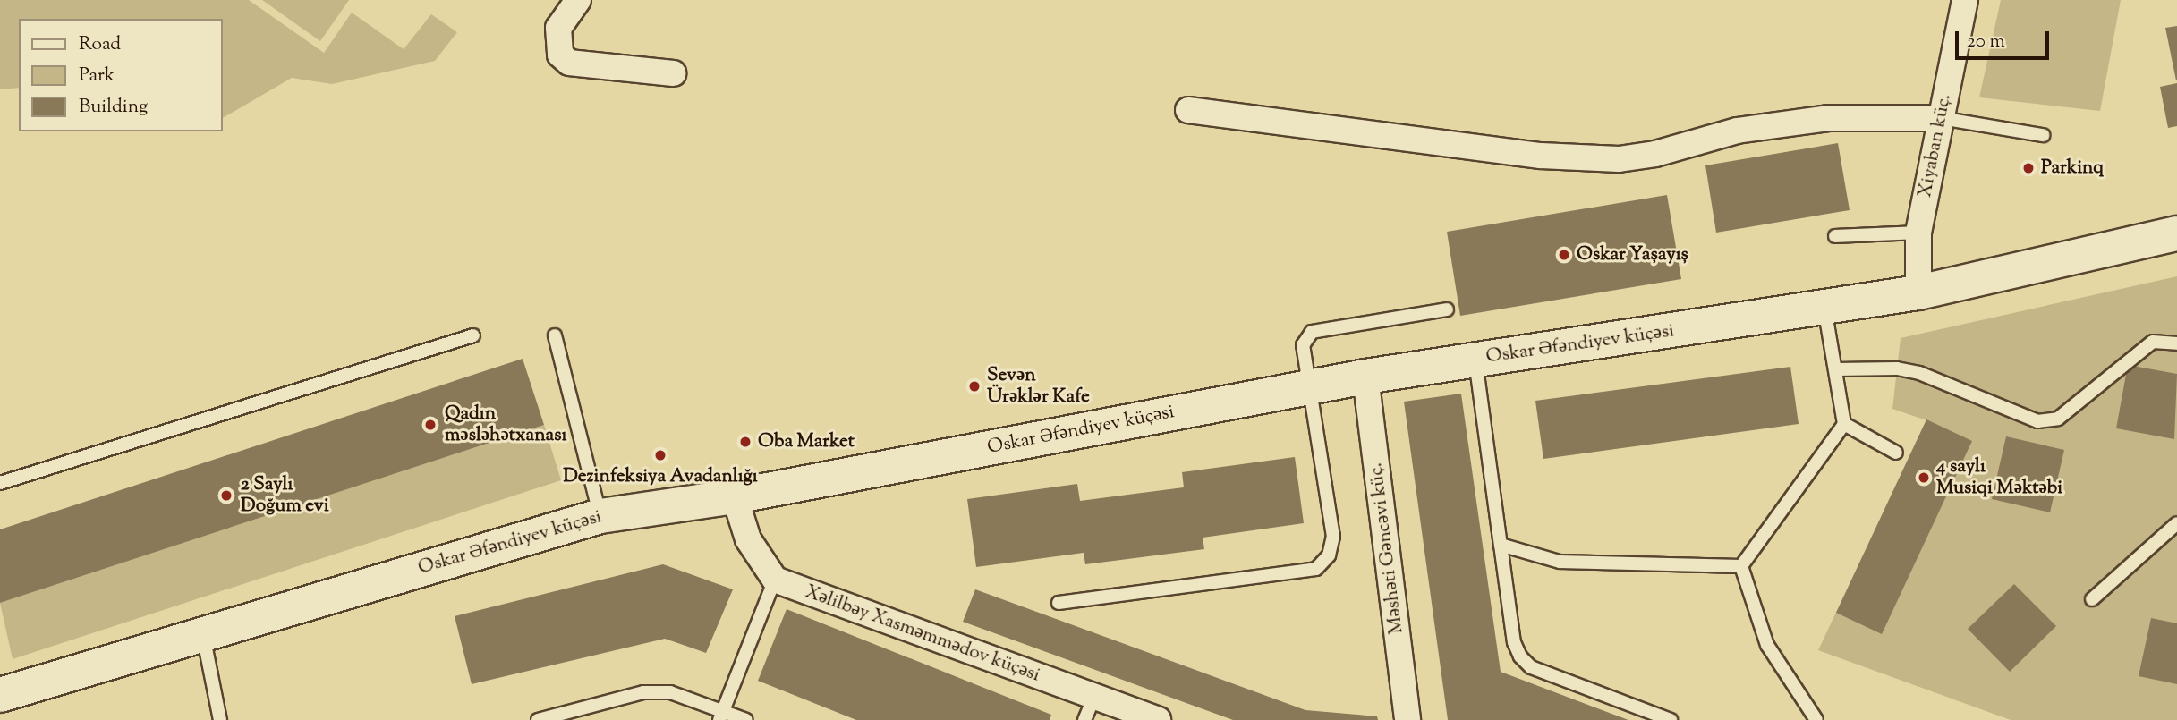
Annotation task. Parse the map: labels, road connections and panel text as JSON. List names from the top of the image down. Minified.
{"streets":{"street":["Xiyaban küç.","Oskar Əfəndiyev küçəsi","Məshəti Gəncəvi küç.","Xəlilbəy Xasməmmədov küçəsi"]},"crossings":[["Xiyaban küç.","Oskar Əfəndiyev küçəsi"],["Oskar Əfəndiyev küçəsi","Məshəti Gəncəvi küç."]],"places":["Parkinq","Oskar Yaşayış","Sevən Ürəklər Kafe","Qadın məsləhətxanası","Oba Market","Dezinfeksiya Avadanlığı","4 saylı Musiqi Məktəbi","2 Saylı Doğum evi"],"legend":["Road","Park","Building"],"scale_bar":"20 m"}
